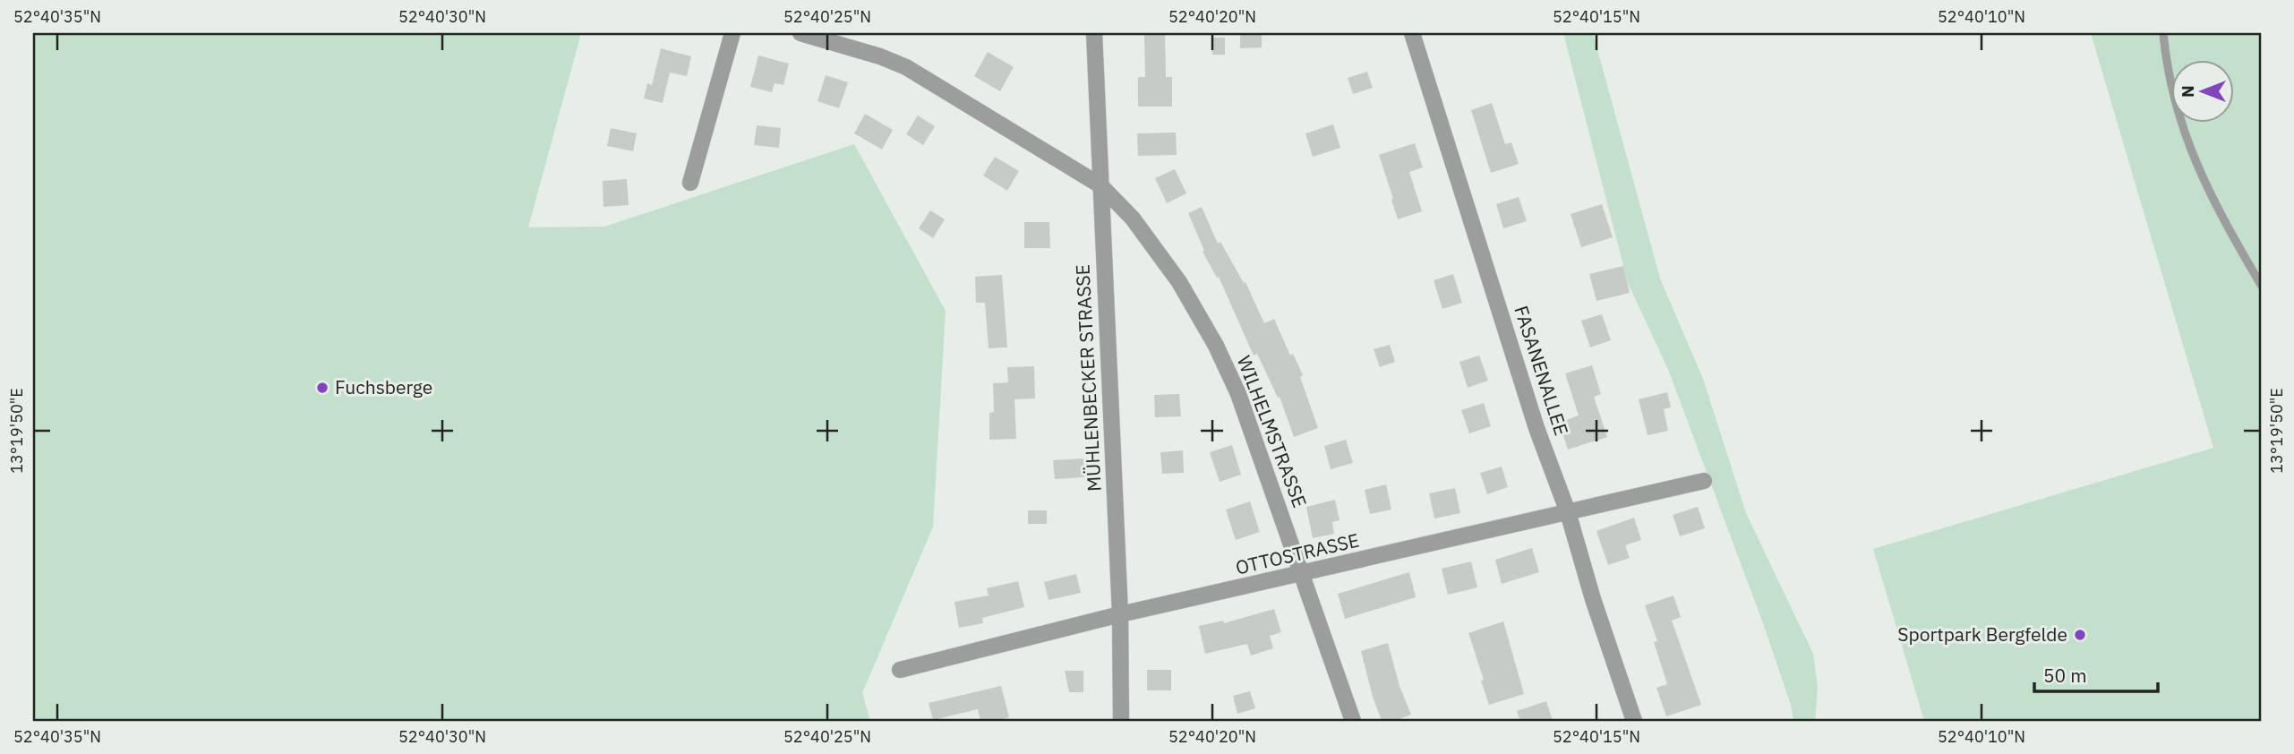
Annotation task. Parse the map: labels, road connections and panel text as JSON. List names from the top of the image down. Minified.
{"streets":{"street":["FASANENALLEE","MÜHLENBECKER STRASSE","WILHELMSTRASSE","OTTOSTRASSE"]},"crossings":[["FASANENALLEE","OTTOSTRASSE"],["MÜHLENBECKER STRASSE","WILHELMSTRASSE"],["MÜHLENBECKER STRASSE","OTTOSTRASSE"],["WILHELMSTRASSE","OTTOSTRASSE"]],"places":["Fuchsberge","Sportpark Bergfelde"],"scale_bar":"50 m","north":"left","coordinates":["52°40'35\"N","52°40'30\"N","52°40'25\"N","52°40'20\"N","52°40'15\"N","52°40'10\"N","13°19'50\"E"]}
